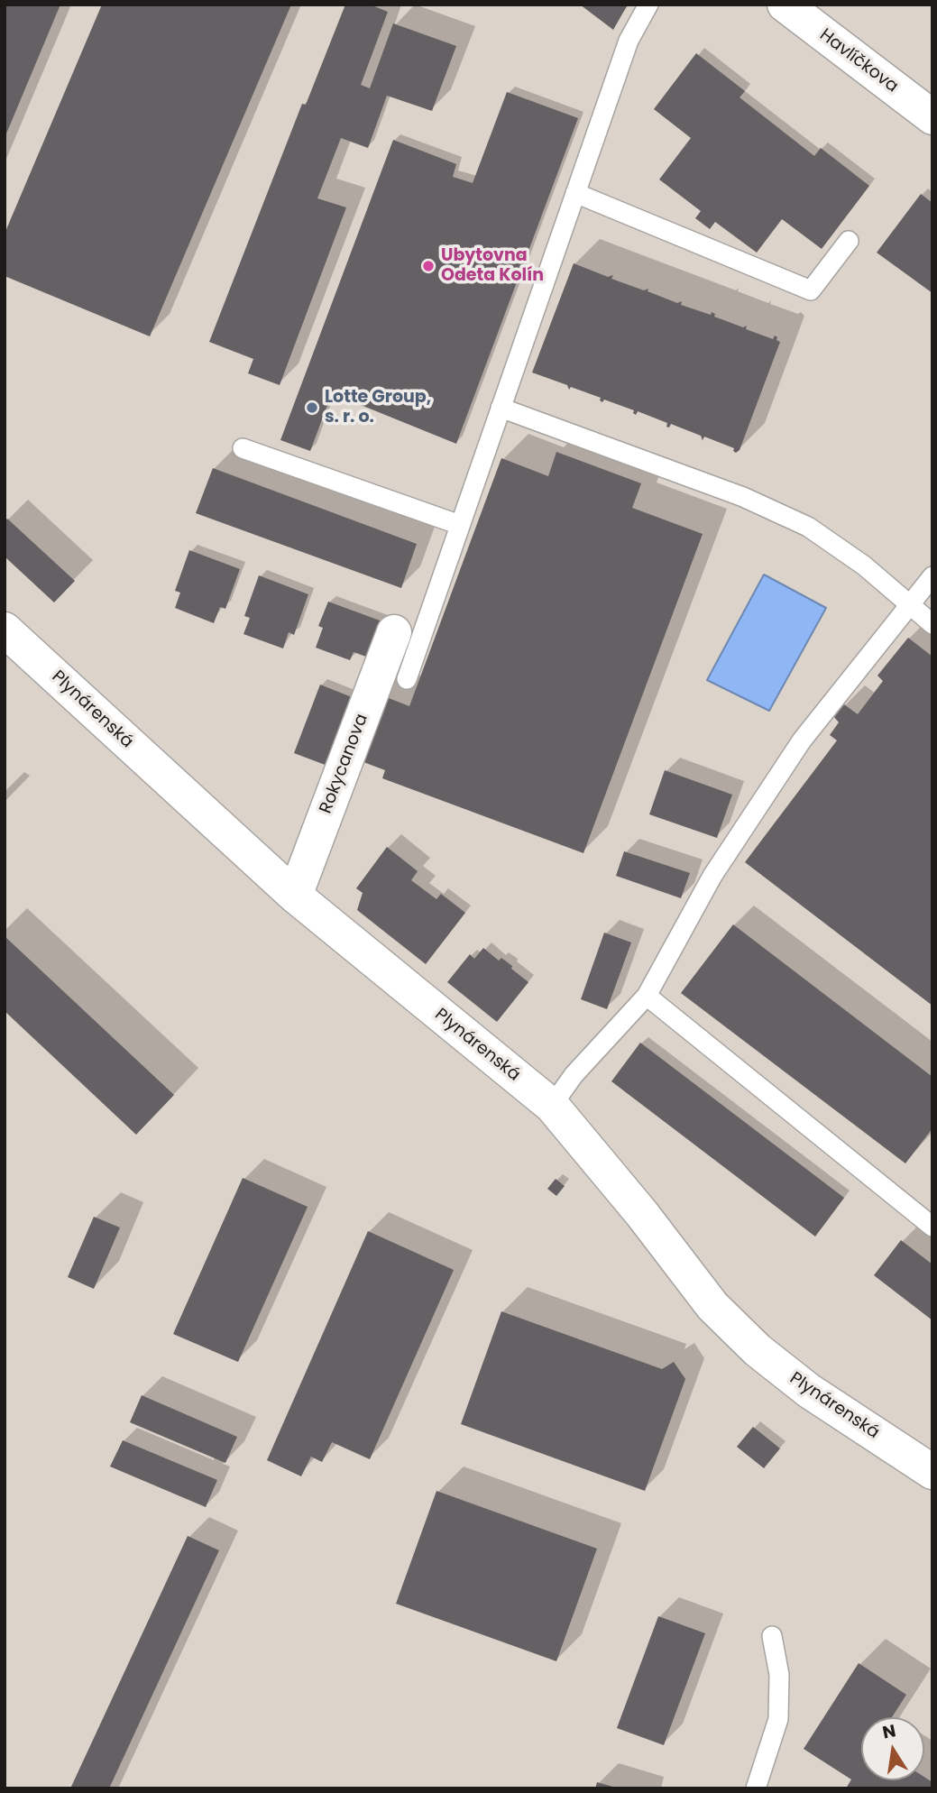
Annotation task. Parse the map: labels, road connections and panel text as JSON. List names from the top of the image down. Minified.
{"streets":{"street":["Havlíčkova","Plynárenská","Rokycanova"]},"crossings":[["Plynárenská","Rokycanova"]],"places":["Ubytovna Odeta Kolín","Lotte Group, s. r. o."],"north":"top"}
